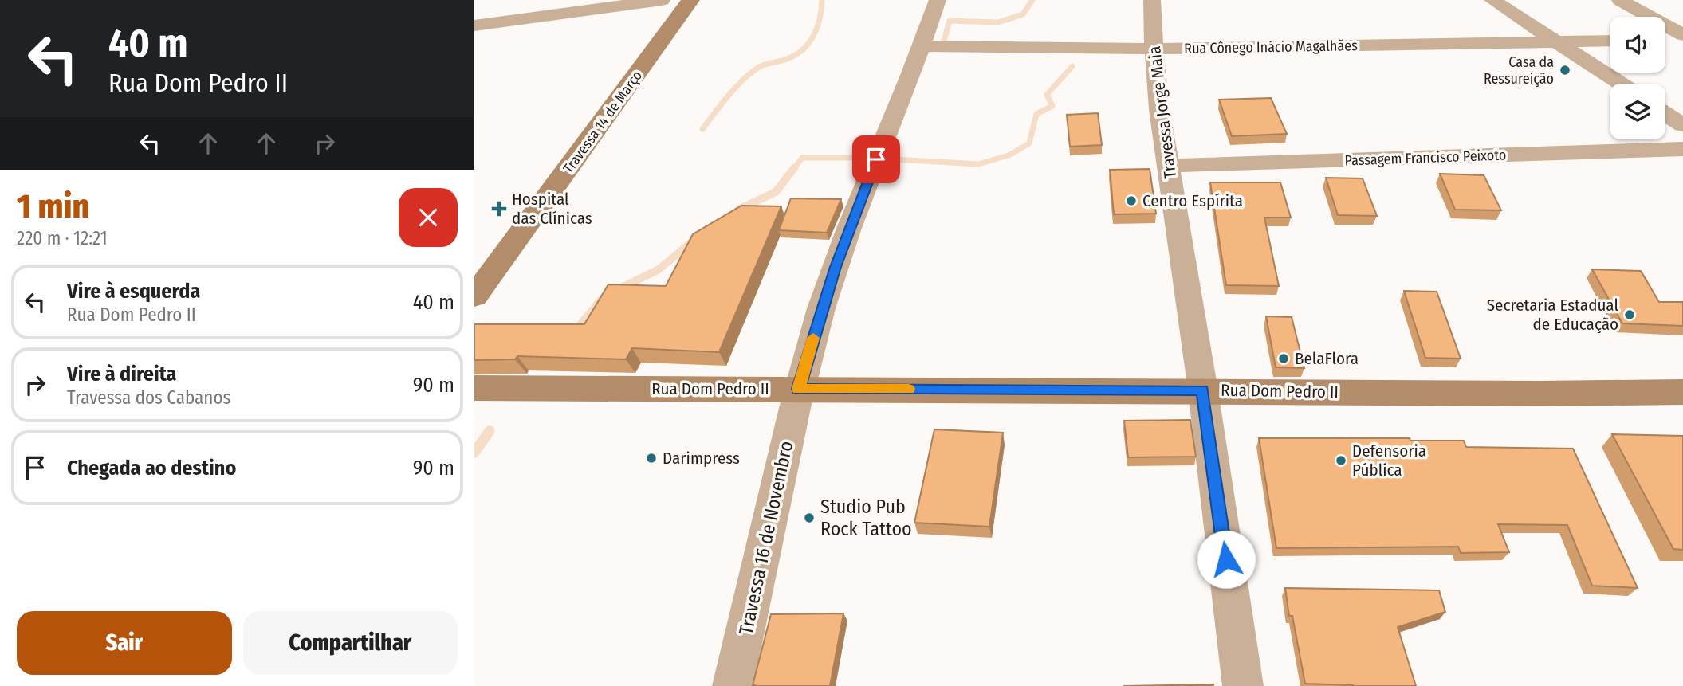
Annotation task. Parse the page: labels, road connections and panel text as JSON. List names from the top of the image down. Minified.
{"streets":{"street":["Rua Cônego Inácio Magalhães","Travessa Jorge Maia","Travessa 14 de Março","Passagem Francisco Peixoto","Rua Dom Pedro II","Travessa 16 de Novembro"]},"crossings":[["Rua Cônego Inácio Magalhães","Travessa Jorge Maia"],["Travessa Jorge Maia","Passagem Francisco Peixoto"],["Travessa Jorge Maia","Rua Dom Pedro II"],["Rua Dom Pedro II","Travessa 16 de Novembro"]],"places":{"other":["Casa da Ressureição","Centro Espírita","Secretaria Estadual de Educação","BelaFlora","Darimpress","Defensoria Pública","Studio Pub Rock Tattoo"],"health":["Hospital das Clínicas"]},"page":{"turn":["40 m","Rua Dom Pedro II"],"heading":["1 min","220 m · 12:21"],"list":[{"name":"Vire à esquerda","note":"Rua Dom Pedro II","value":"40 m"},{"name":"Vire à direita","note":"Travessa dos Cabanos","value":"90 m"},{"name":"Chegada ao destino","value":"90 m"}],"buttons":["Sair","Compartilhar"]}}
